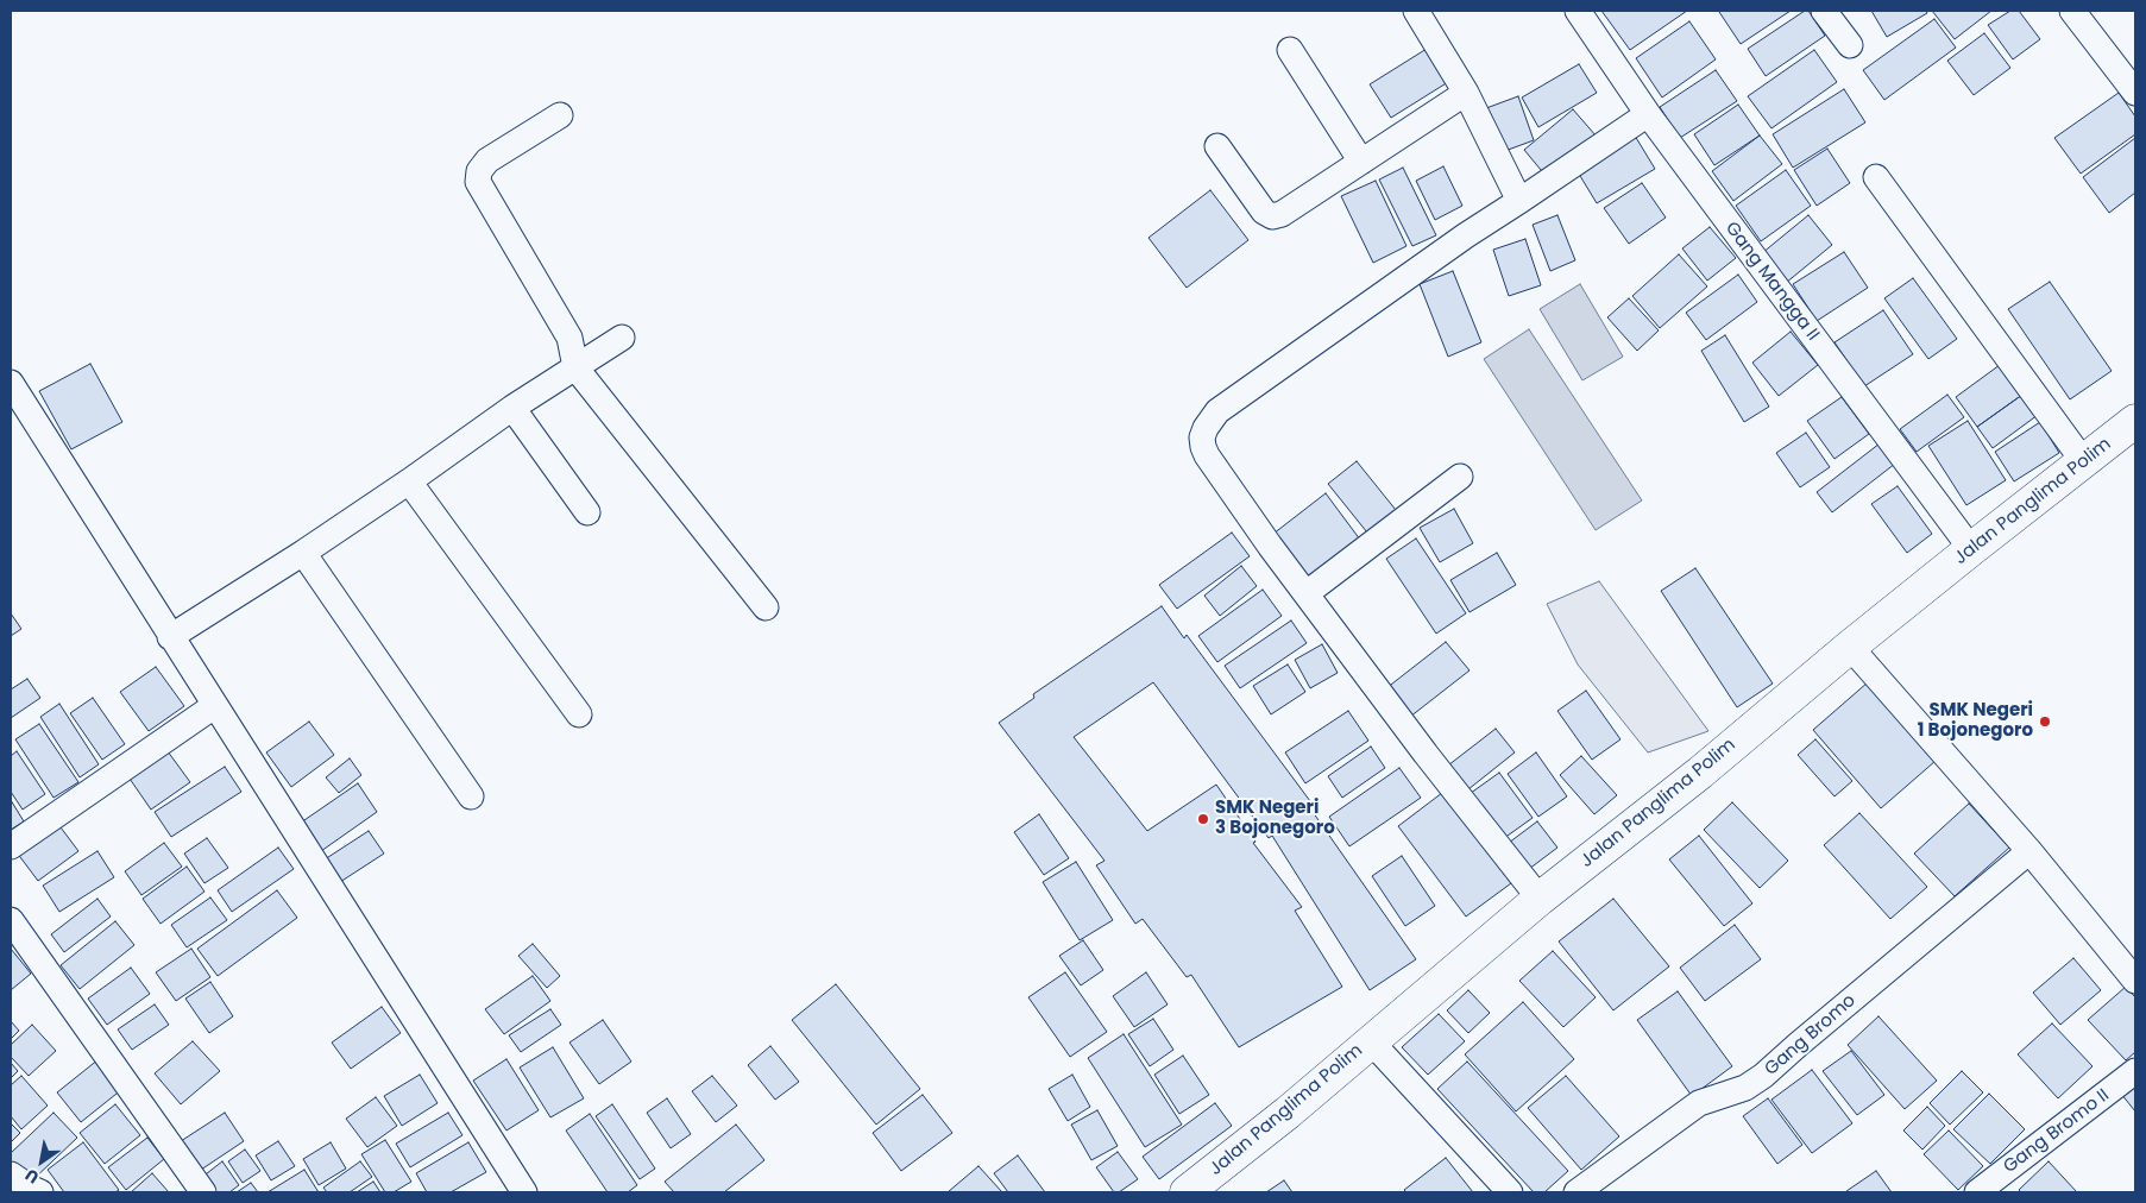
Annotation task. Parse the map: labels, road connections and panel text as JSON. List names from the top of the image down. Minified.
{"streets":{"main road":["Jalan Panglima Polim"],"street":["Gang Mangga II","Gang Bromo","Gang Bromo II"]},"crossings":[["Gang Mangga II","Jalan Panglima Polim"]],"places":["SMK Negeri 1 Bojonegoro","SMK Negeri 3 Bojonegoro"],"north":"bottom left"}
